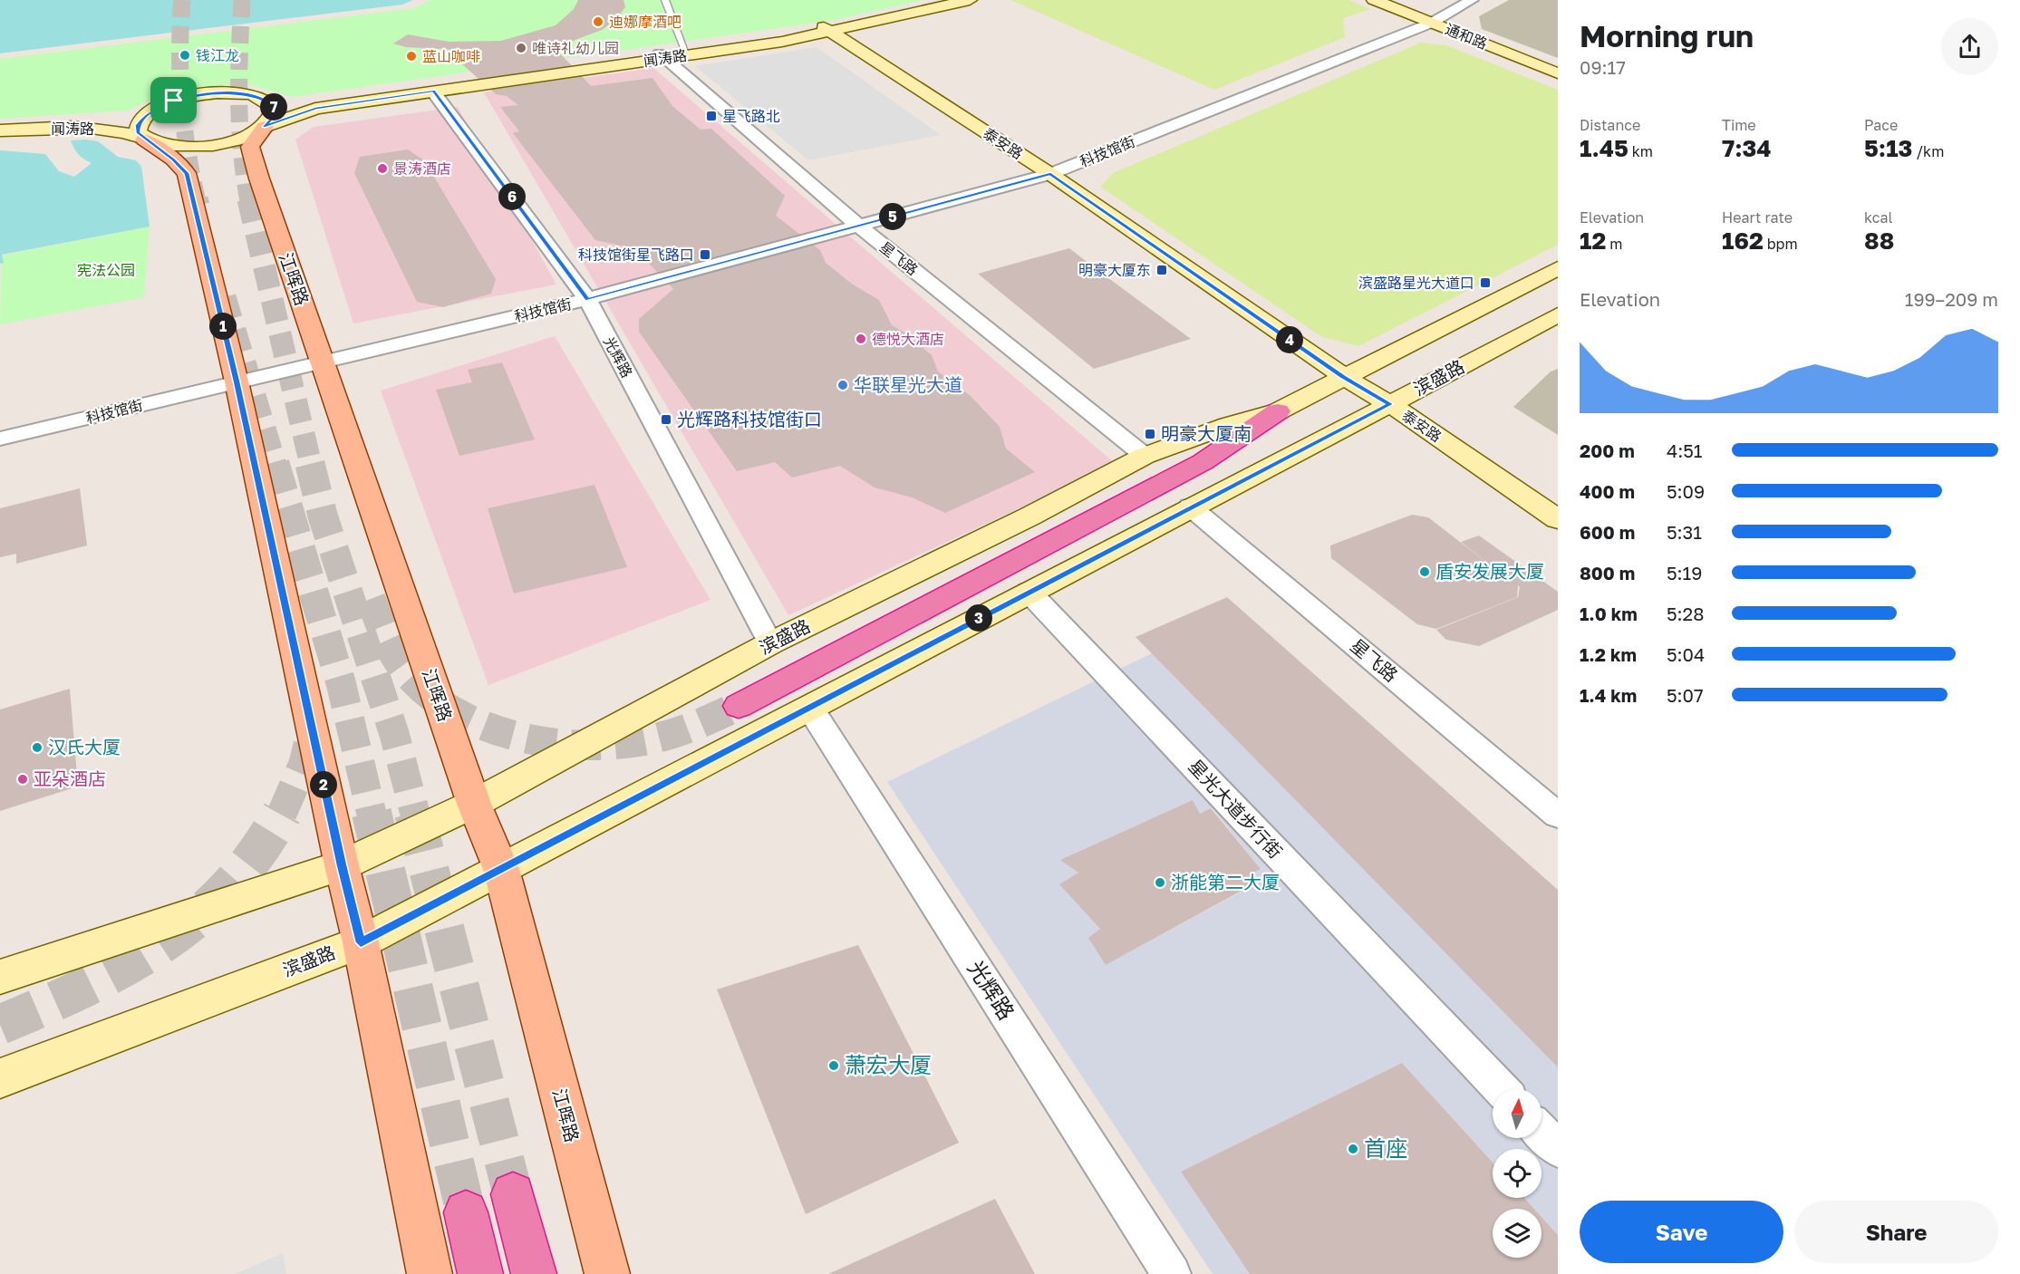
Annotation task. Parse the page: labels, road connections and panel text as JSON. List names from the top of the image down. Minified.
{"streets":{"main road":["通和路","闻涛路","泰安路","江晖路","滨盛路"],"street":["科技馆街","星飞路","光辉路","星光大道步行街"]},"crossings":[["通和路","科技馆街"],["闻涛路","泰安路"],["闻涛路","星飞路"],["闻涛路","江晖路"],["闻涛路","光辉路"],["泰安路","科技馆街"],["泰安路","滨盛路"],["科技馆街","星飞路"],["科技馆街","江晖路"],["科技馆街","光辉路"],["星飞路","滨盛路"],["江晖路","滨盛路"],["光辉路","滨盛路"],["滨盛路","星光大道步行街"]],"parks":["宪法公园"],"places":{"other":["迪娜摩酒吧","唯诗礼幼儿园","钱江龙","蓝山咖啡","景涛酒店","德悦大酒店","华联星光大道","盾安发展大厦","汉氏大厦","亚朵酒店","浙能第二大厦","萧宏大厦","首座"],"transit":["星飞路北","科技馆街星飞路口","明豪大厦东","滨盛路星光大道口","光辉路科技馆街口","明豪大厦南"]},"north":"top","page":{"heading":["Morning run","09:17"],"stats":[["Distance","1.45 km"],["Time","7:34"],["Pace","5:13 /km"],["Elevation","12 m"],["Heart rate","162 bpm"],["kcal","88"]],"pins":["7","6","5","1","4","3","2"],"chart":["Elevation","199–209 m"],"list":[{"name":"200 m","note":"4:51"},{"name":"400 m","note":"5:09"},{"name":"600 m","note":"5:31"},{"name":"800 m","note":"5:19"},{"name":"1.0 km","note":"5:28"},{"name":"1.2 km","note":"5:04"},{"name":"1.4 km","note":"5:07"}],"buttons":["Save","Share"]}}
